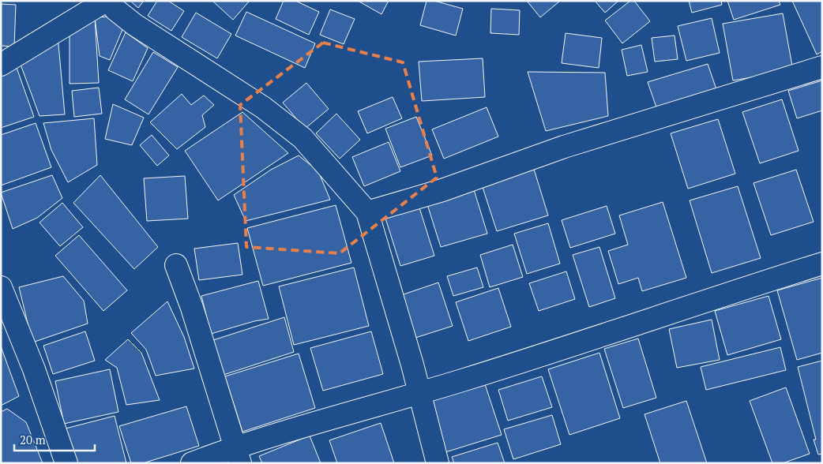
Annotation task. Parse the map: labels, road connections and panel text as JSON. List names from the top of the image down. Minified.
{"scale_bar":"20 m"}
